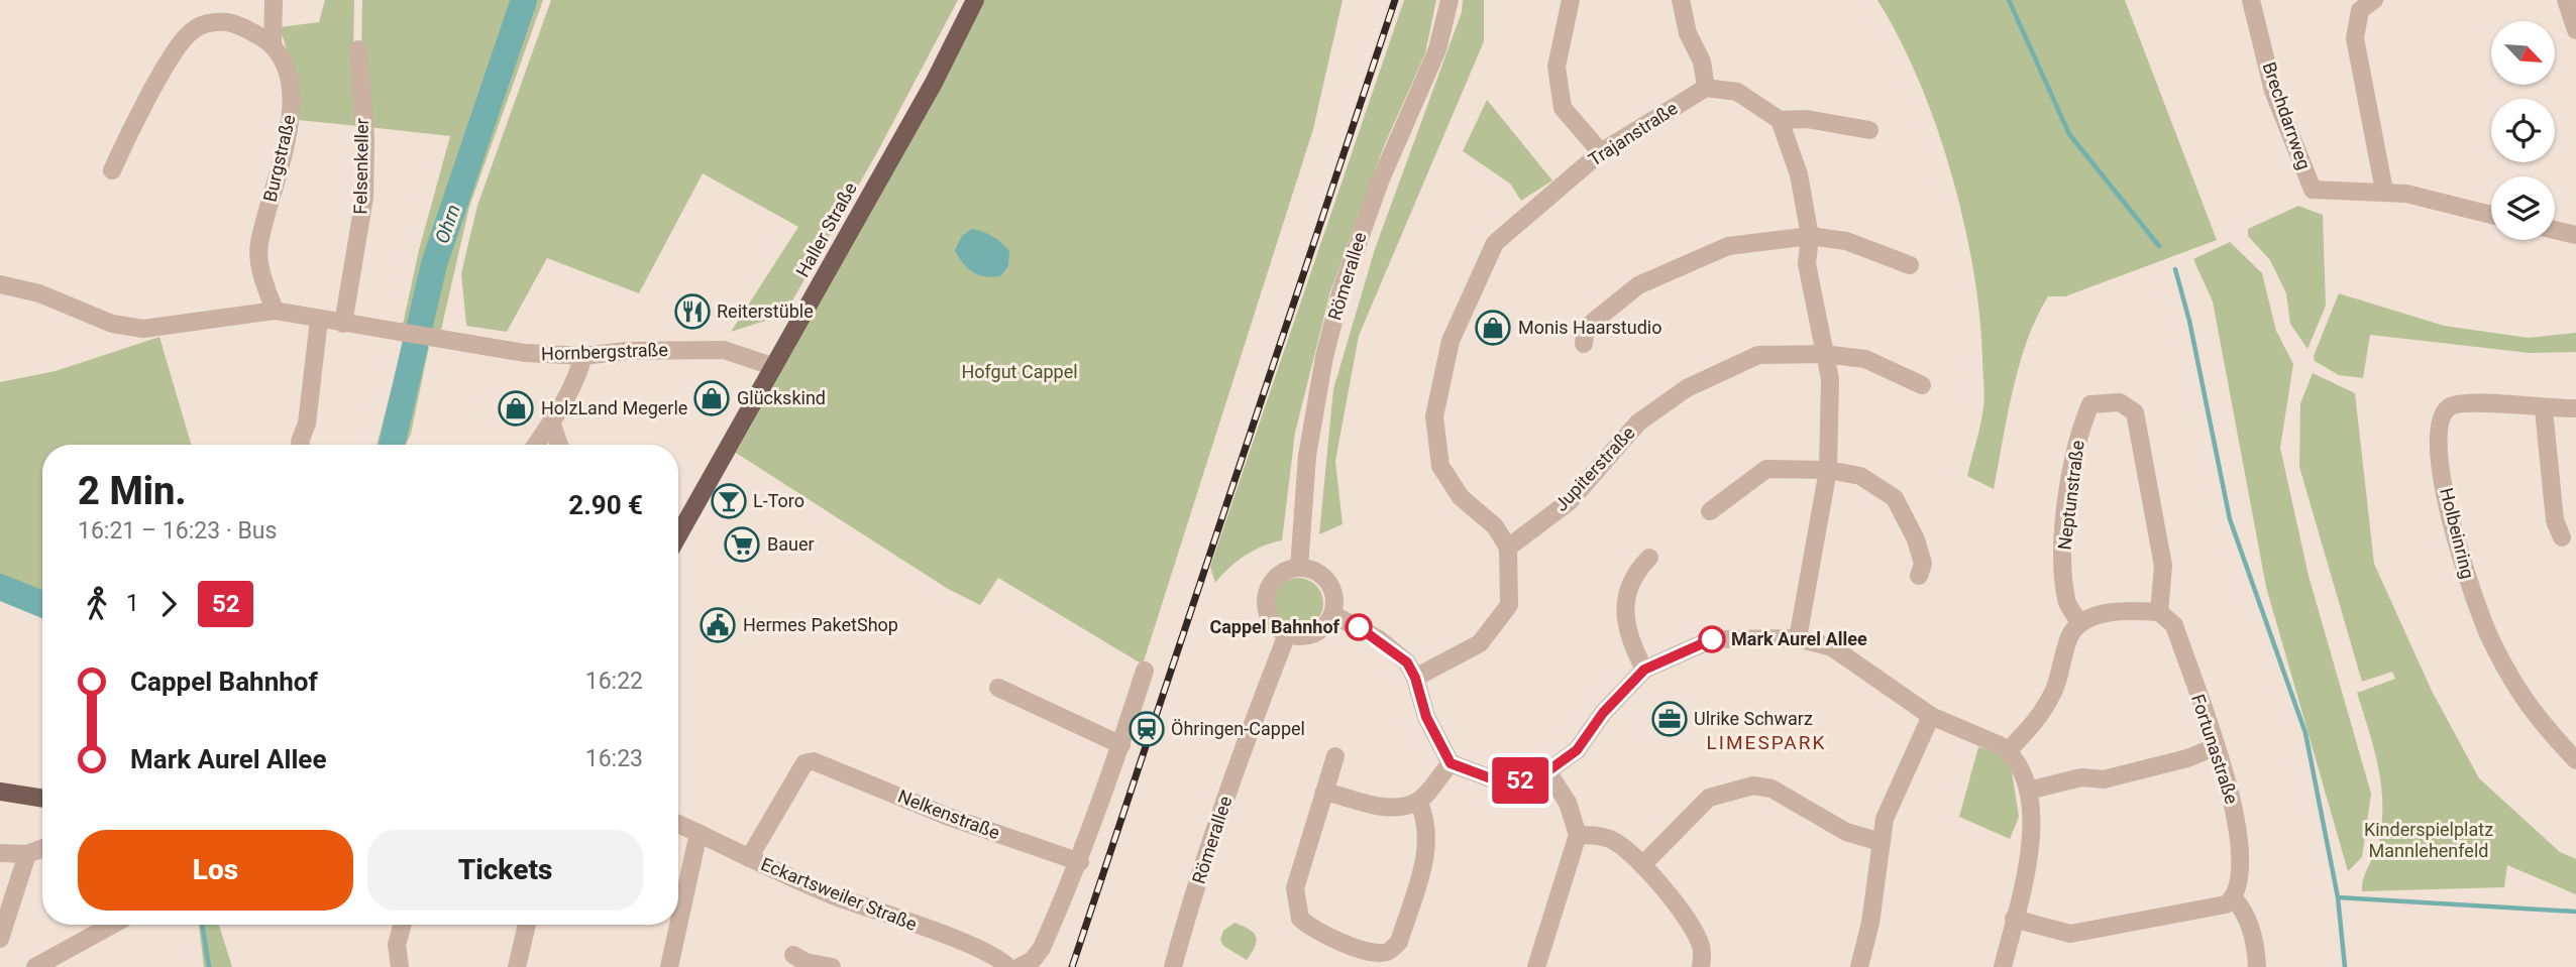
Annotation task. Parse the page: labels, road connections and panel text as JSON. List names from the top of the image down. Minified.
{"streets":{"main road":["Haller Straße"],"street":["Brechdarrweg","Trajanstraße","Burgstraße","Felsenkeller","Römerallee","Hornbergstraße","Jupiterstraße","Neptunstraße","Holbeinring","Fortunastraße","Nelkenstraße","Eckartsweiler Straße"]},"crossings":[["Trajanstraße","Jupiterstraße"],["Felsenkeller","Hornbergstraße"],["Haller Straße","Hornbergstraße"],["Neptunstraße","Fortunastraße"],["Nelkenstraße","Eckartsweiler Straße"]],"districts":["LIMESPARK"],"water":["Ohrn"],"parks":["Hofgut Cappel","Kinderspielplatz Mannlehenfeld"],"places":{"restaurant":["Reiterstüble"],"shop":["Monis Haarstudio","Glückskind","HolzLand Megerle"],"bar":["L-Toro"],"supermarket":["Bauer"],"public building":["Hermes PaketShop"],"other":["Cappel Bahnhof","Mark Aurel Allee"],"office":["Ulrike Schwarz"],"station":["Öhringen-Cappel"]},"lines":["bus line 52"],"north":"bottom right","page":{"on_map":"52","heading":["2 Min.","16:21 – 16:23 · Bus","2.90 €"],"legs":["1","52"],"list":[{"name":"Cappel Bahnhof","value":"16:22"},{"name":"Mark Aurel Allee","value":"16:23"}],"buttons":["Los","Tickets"]}}
